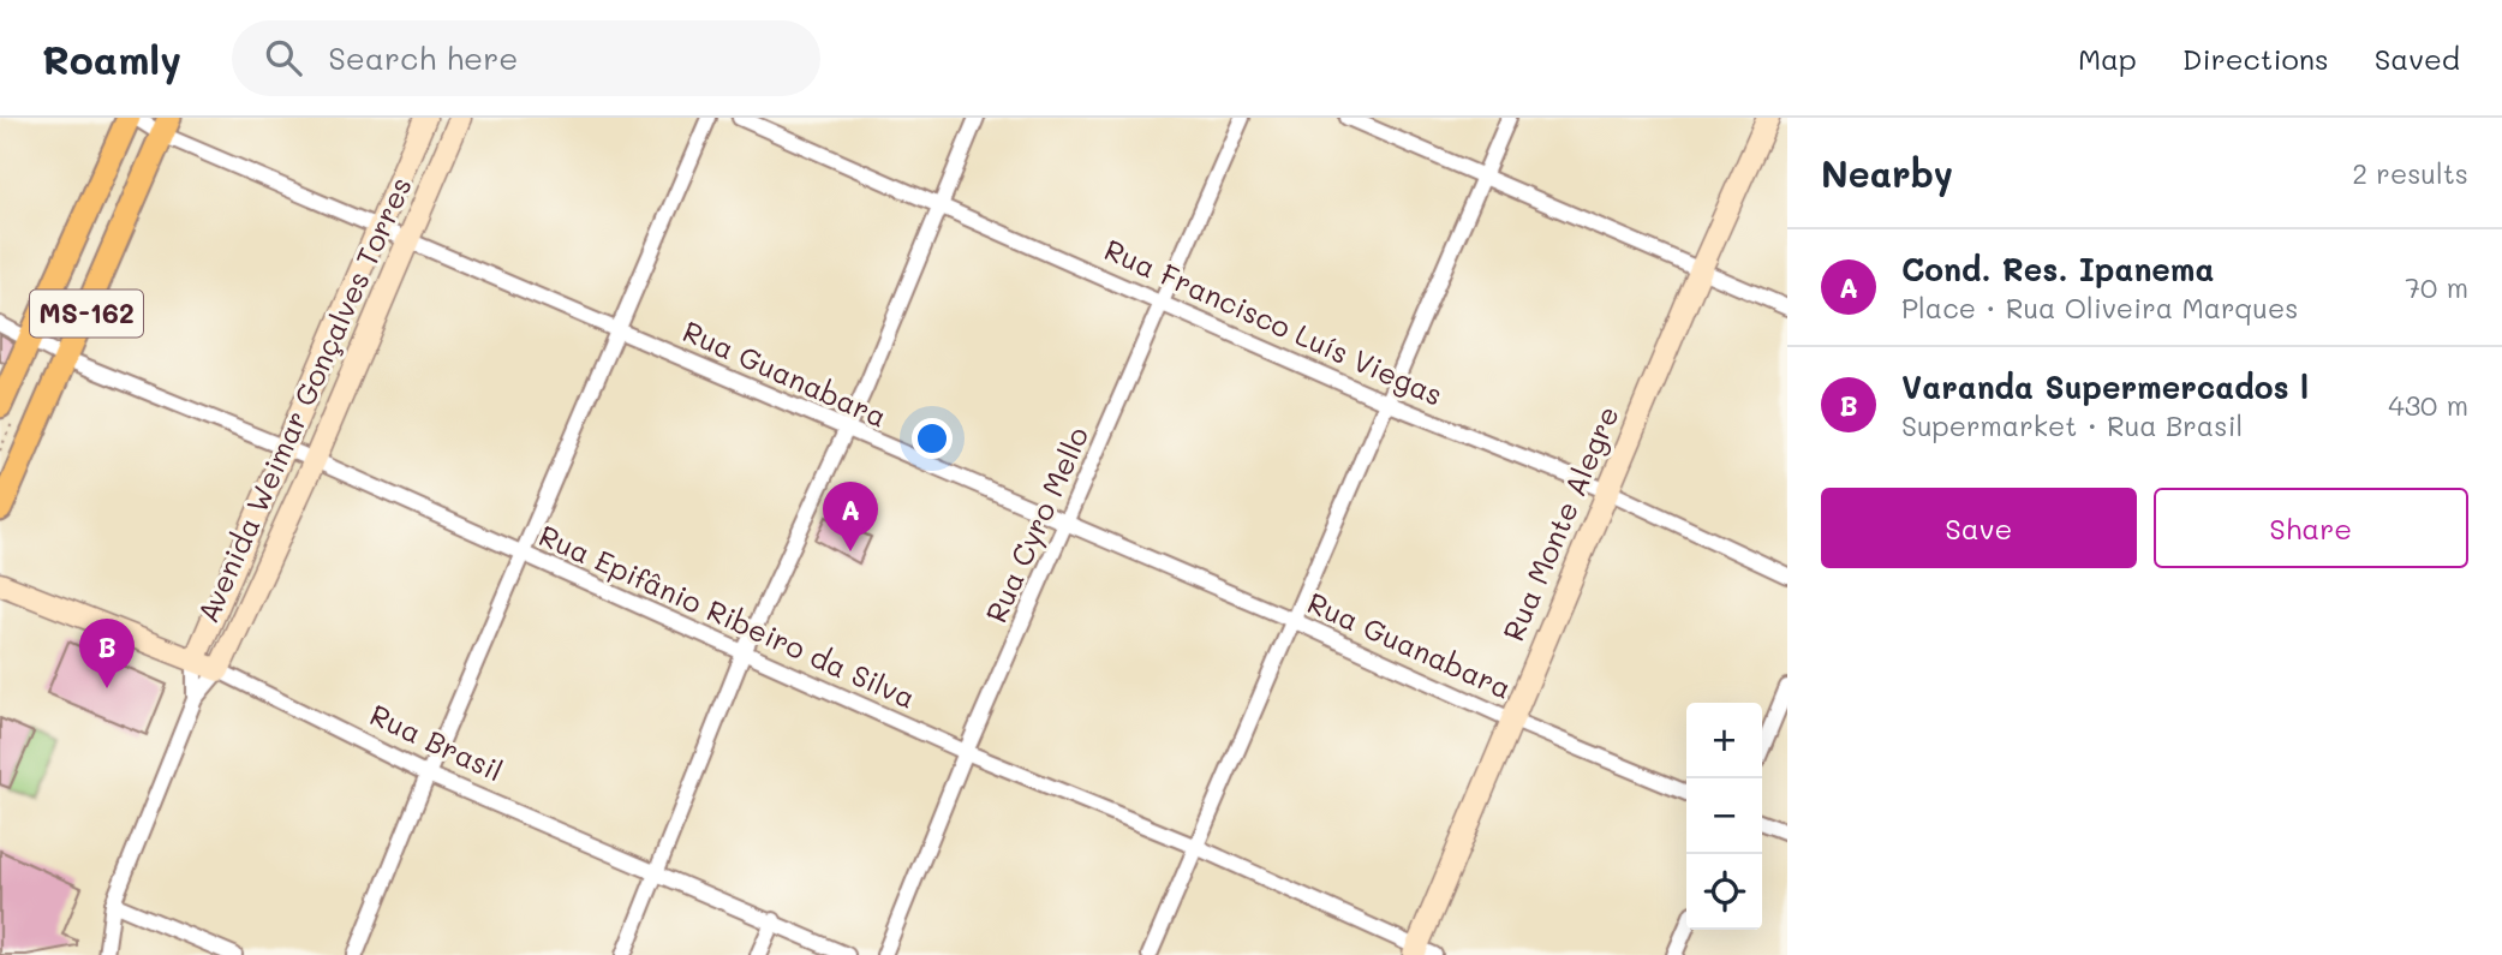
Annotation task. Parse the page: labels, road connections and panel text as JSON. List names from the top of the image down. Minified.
{"streets":{"main road":["MS-162","Avenida Weimar Gonçalves Torres","Rua Monte Alegre","Rua Brasil"],"street":["Rua Francisco Luís Viegas","Rua Guanabara","Rua Cyro Mello","Rua Epifânio Ribeiro da Silva"]},"crossings":[["MS-162","Rua Guanabara"],["MS-162","Rua Epifânio Ribeiro da Silva"],["Rua Francisco Luís Viegas","Rua Monte Alegre"],["Rua Francisco Luís Viegas","Rua Cyro Mello"],["Rua Guanabara","Avenida Weimar Gonçalves Torres"],["Rua Guanabara","Rua Monte Alegre"],["Rua Guanabara","Rua Cyro Mello"],["Avenida Weimar Gonçalves Torres","Rua Epifânio Ribeiro da Silva"],["Avenida Weimar Gonçalves Torres","Rua Brasil"],["Rua Monte Alegre","Rua Epifânio Ribeiro da Silva"],["Rua Cyro Mello","Rua Epifânio Ribeiro da Silva"]],"page":{"header":"Roamly","search":"Search here","nav":["Map","Directions","Saved"],"heading":["Nearby","2 results"],"list":[{"mark":"A","name":"Cond. Res. Ipanema","note":"Place · Rua Oliveira Marques","value":"70 m"},{"mark":"B","name":"Varanda Supermercados l","note":"Supermarket · Rua Brasil","value":"430 m"}],"buttons":["Save","Share"],"pins":["A","B"],"map_buttons":["+","−"]}}
